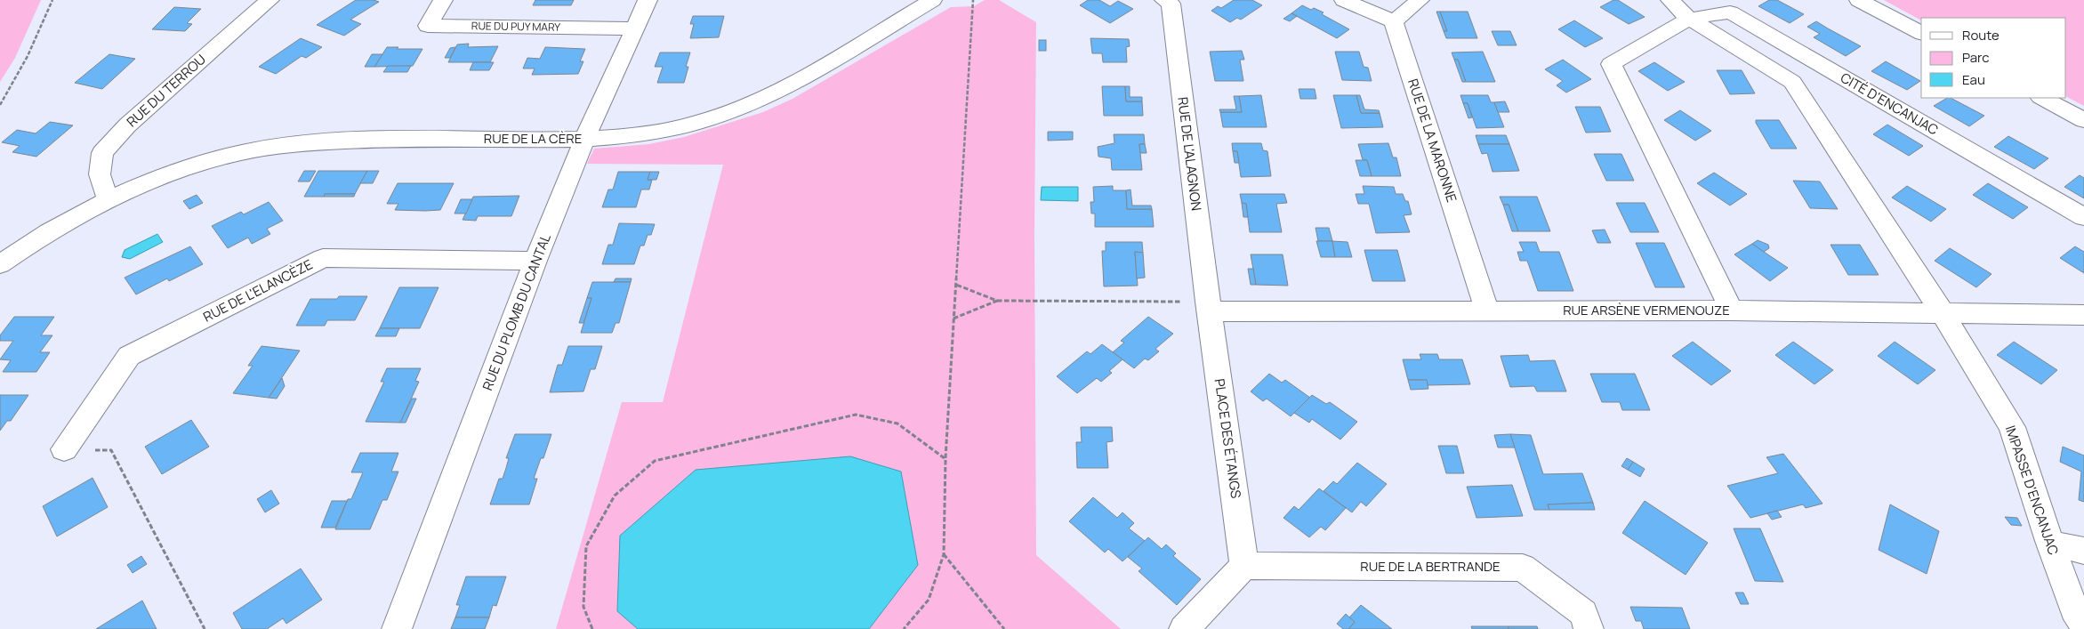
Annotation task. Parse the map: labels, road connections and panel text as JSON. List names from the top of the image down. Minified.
{"streets":{"street":["RUE DU PUY MARY","RUE DU TERROU","CITÉ D'ENCANJAC","RUE DE LA CÈRE","RUE DE LA MARONNE","RUE DE L'ALAGNON","RUE DE L'ELANCÈZE","RUE ARSÈNE VERMENOUZE","RUE DU PLOMB DU CANTAL","PLACE DES ÉTANGS","IMPASSE D'ENCANJAC","RUE DE LA BERTRANDE"]},"crossings":[["RUE DU PUY MARY","RUE DU PLOMB DU CANTAL"],["RUE DU TERROU","RUE DE LA CÈRE"],["CITÉ D'ENCANJAC","RUE ARSÈNE VERMENOUZE"],["RUE DE LA CÈRE","RUE DU PLOMB DU CANTAL"],["RUE DE LA MARONNE","RUE ARSÈNE VERMENOUZE"],["RUE DE L'ALAGNON","RUE ARSÈNE VERMENOUZE"],["RUE DE L'ALAGNON","PLACE DES ÉTANGS"],["RUE DE L'ELANCÈZE","RUE DU PLOMB DU CANTAL"],["RUE ARSÈNE VERMENOUZE","PLACE DES ÉTANGS"],["RUE ARSÈNE VERMENOUZE","IMPASSE D'ENCANJAC"],["PLACE DES ÉTANGS","RUE DE LA BERTRANDE"]],"legend":["Route","Parc","Eau"]}
